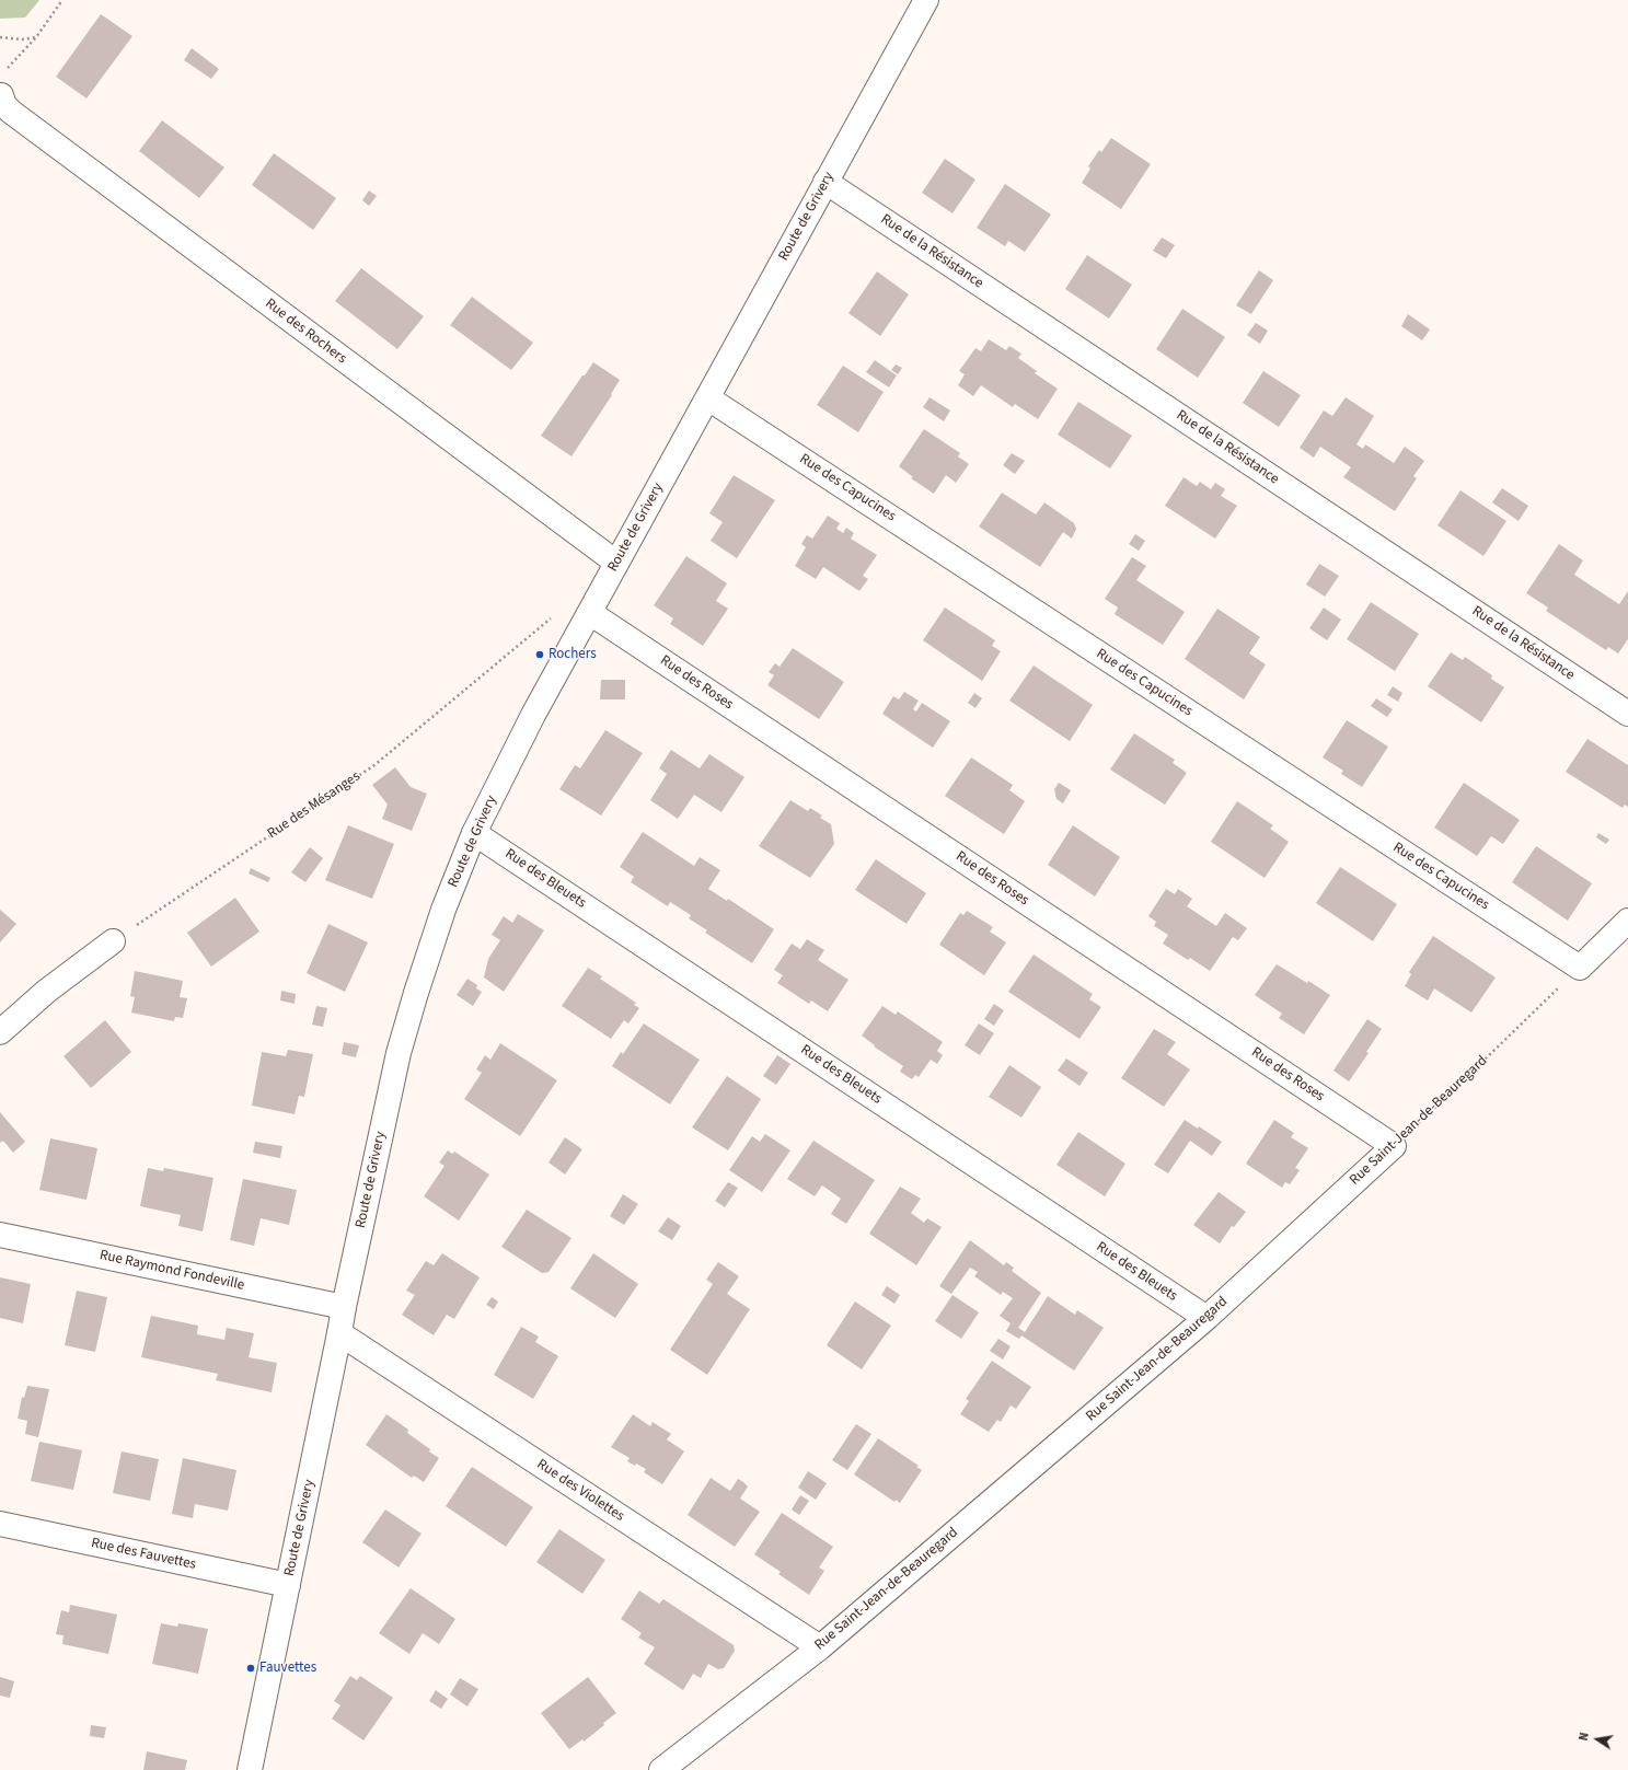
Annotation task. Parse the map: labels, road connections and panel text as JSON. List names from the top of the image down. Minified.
{"streets":{"street":["Route de Grivery","Rue de la Résistance","Rue des Rochers","Rue des Capucines","Rue des Roses","Rue des Bleuets","Rue Saint-Jean-de-Beauregard","Rue Raymond Fondeville","Rue des Violettes","Rue des Fauvettes"],"path":["Rue des Mésanges"]},"crossings":[["Route de Grivery","Rue de la Résistance"],["Route de Grivery","Rue des Rochers"],["Route de Grivery","Rue des Capucines"],["Route de Grivery","Rue des Roses"],["Route de Grivery","Rue des Bleuets"],["Route de Grivery","Rue Raymond Fondeville"],["Route de Grivery","Rue des Violettes"],["Route de Grivery","Rue des Fauvettes"],["Rue des Capucines","Rue Saint-Jean-de-Beauregard"],["Rue des Roses","Rue Saint-Jean-de-Beauregard"],["Rue des Bleuets","Rue Saint-Jean-de-Beauregard"],["Rue Saint-Jean-de-Beauregard","Rue des Violettes"]],"places":["Rochers","Fauvettes"],"north":"left"}
